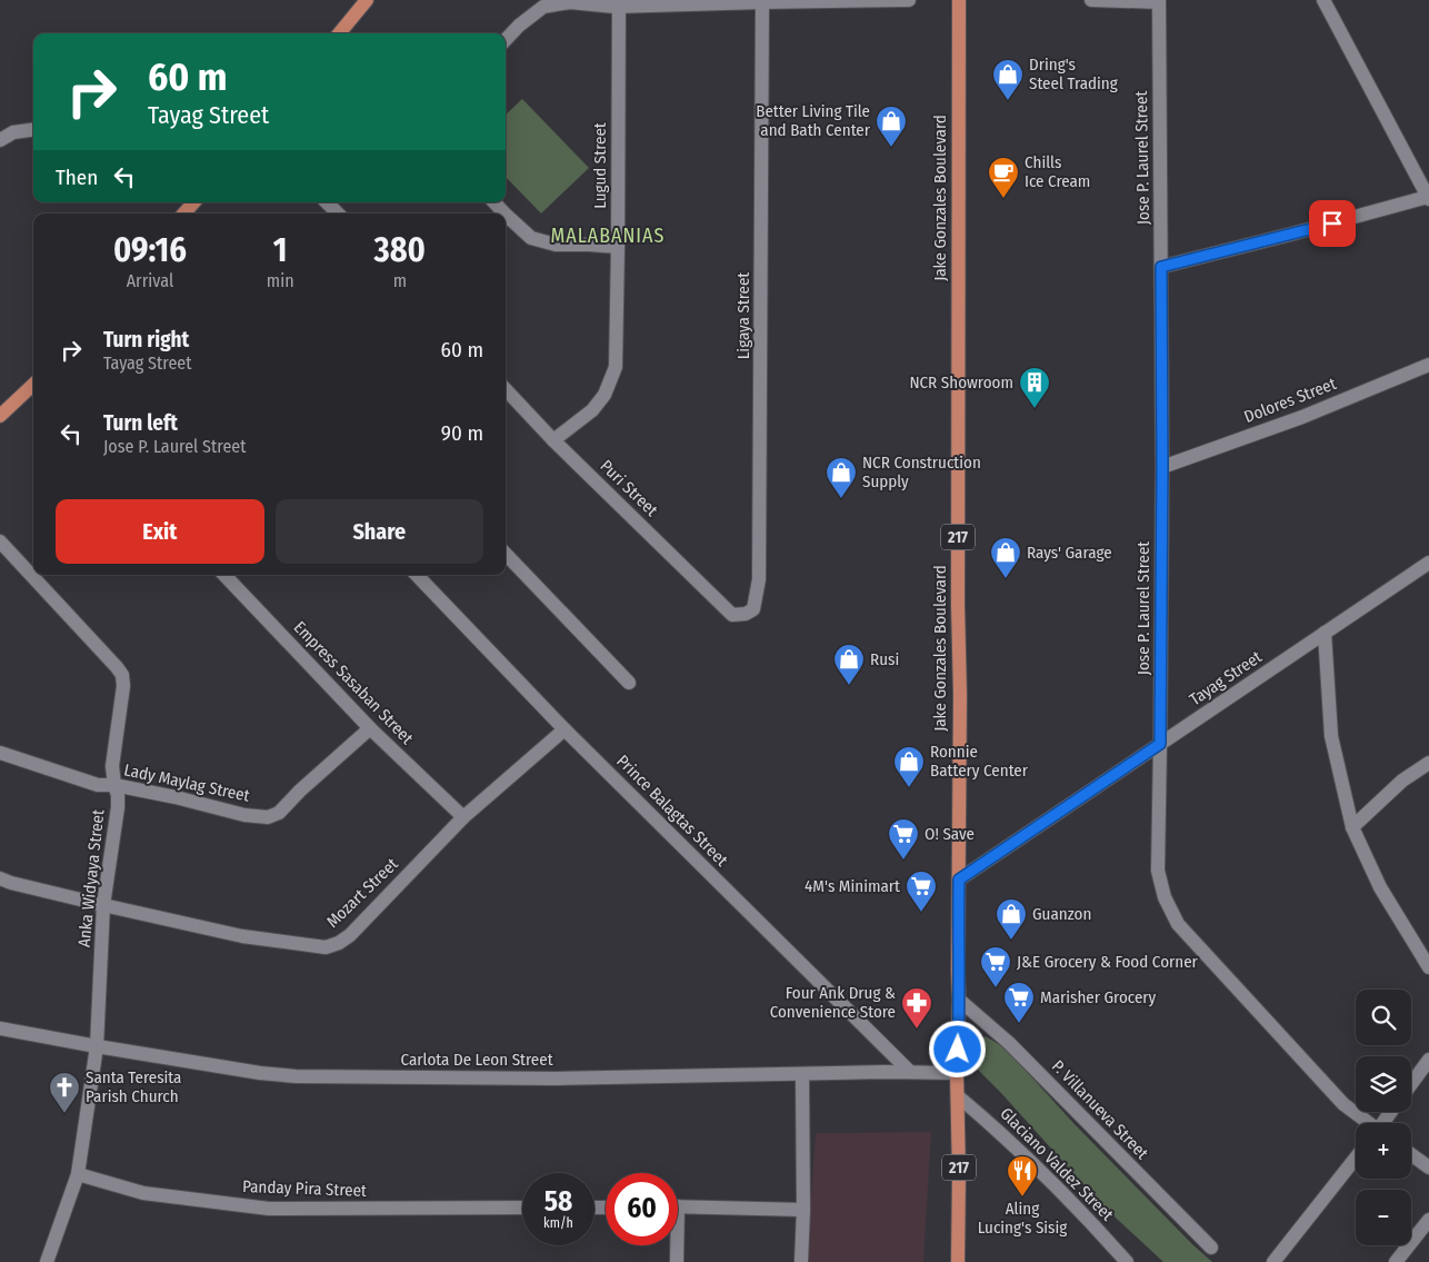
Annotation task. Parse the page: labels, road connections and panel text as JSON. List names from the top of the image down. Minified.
{"streets":{"main road":["Jake Gonzales Boulevard","217"],"street":["Jose P. Laurel Street","Lugud Street","Ligaya Street","Dolores Street","Puri Street","Tayag Street","Empress Sasaban Street","Lady Maylag Street","Prince Balagtas Street","Anka Widyaya Street","Mozart Street","Carlota De Leon Street","P. Villanueva Street","Glaciano Valdez Street","Panday Pira Street"]},"crossings":[["Jose P. Laurel Street","Dolores Street"],["Jose P. Laurel Street","Tayag Street"],["Lugud Street","Puri Street"],["Jake Gonzales Boulevard","Tayag Street"],["Jake Gonzales Boulevard","Carlota De Leon Street"],["Jake Gonzales Boulevard","P. Villanueva Street"],["Jake Gonzales Boulevard","Glaciano Valdez Street"],["Ligaya Street","Puri Street"],["Empress Sasaban Street","Lady Maylag Street"],["Empress Sasaban Street","Mozart Street"],["Lady Maylag Street","Anka Widyaya Street"],["Prince Balagtas Street","Mozart Street"],["Prince Balagtas Street","Carlota De Leon Street"],["Anka Widyaya Street","Mozart Street"],["Anka Widyaya Street","Carlota De Leon Street"],["Anka Widyaya Street","Panday Pira Street"]],"districts":["MALABANIAS"],"places":{"shop":["Dring's Steel Trading","Better Living Tile and Bath Center","NCR Construction Supply","Rays' Garage","Rusi","Ronnie Battery Center","Guanzon"],"cafe":["Chills Ice Cream"],"building":["NCR Showroom"],"supermarket":["O! Save","4M's Minimart","J&E Grocery & Food Corner","Marisher Grocery"],"pharmacy":["Four Ank Drug & Convenience Store"],"church":["Santa Teresita Parish Church"],"restaurant":["Aling Lucing's Sisig"]},"page":{"turn":["60 m","Tayag Street"],"then":"Then","eta":["09:16","Arrival","1","min","380","m"],"list":[{"name":"Turn right","note":"Tayag Street","value":"60 m"},{"name":"Turn left","note":"Jose P. Laurel Street","value":"90 m"}],"buttons":["Exit","Share"],"map_buttons":["+","−"],"speed":"58 km/h","limit":"60"}}
